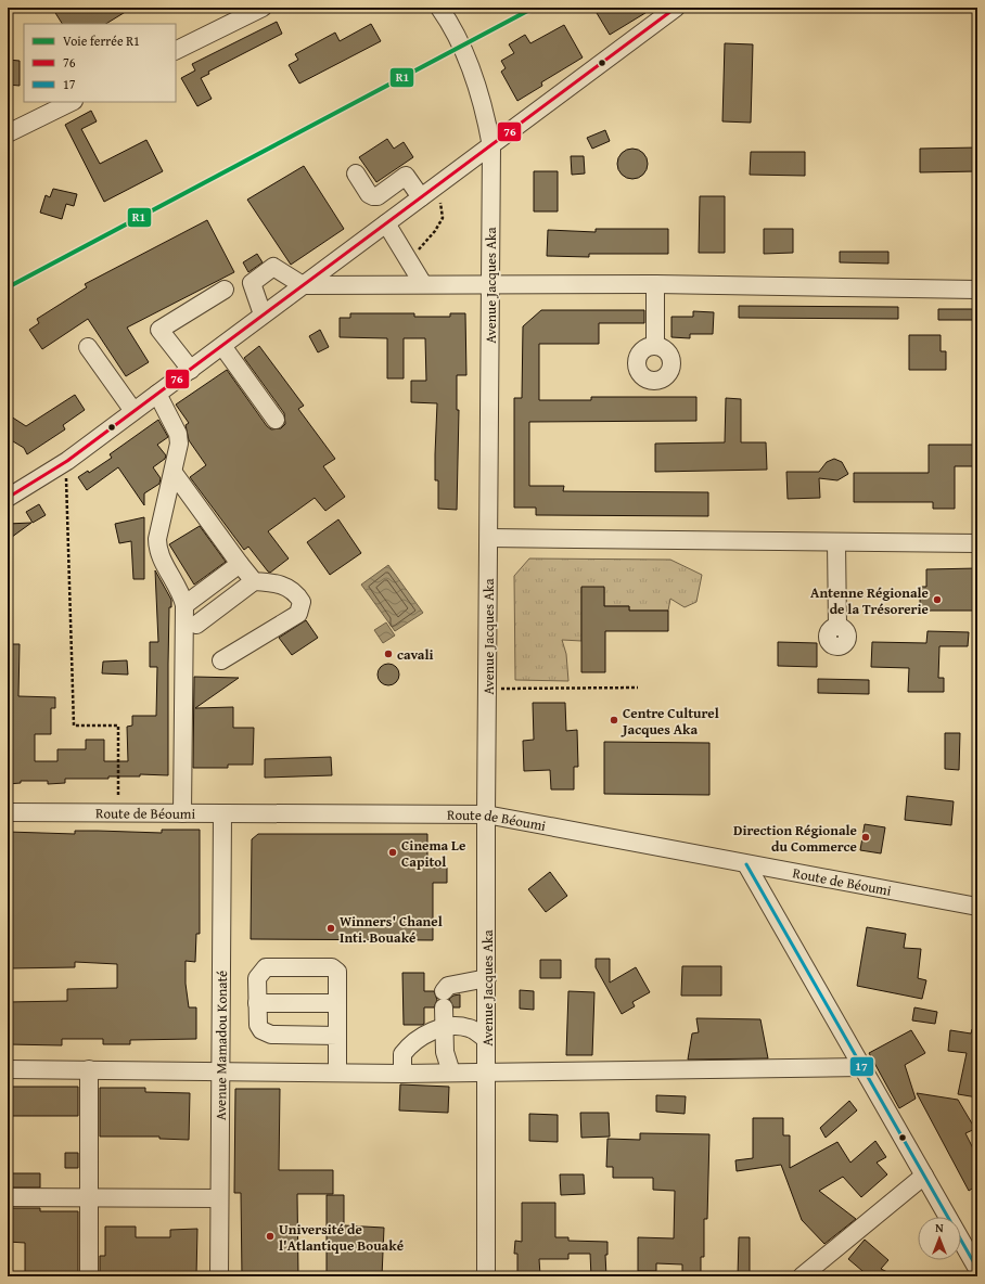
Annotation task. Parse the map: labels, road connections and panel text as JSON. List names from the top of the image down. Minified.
{"streets":{"street":["Avenue Jacques Aka","Route de Béoumi","Avenue Mamadou Konaté"]},"crossings":[["Avenue Jacques Aka","Route de Béoumi"],["Route de Béoumi","Avenue Mamadou Konaté"]],"places":["Antenne Régionale de la Trésorerie","cavali","Centre Culturel Jacques Aka","Direction Régionale du Commerce","Cinema Le Capitol","Winners' Chanel Inti. Bouaké","Université de l'Atlantique Bouaké"],"lines":["rail line R1","transit line 76","transit line 17"],"legend":["Voie ferrée R1","76","17"],"north":"top"}
